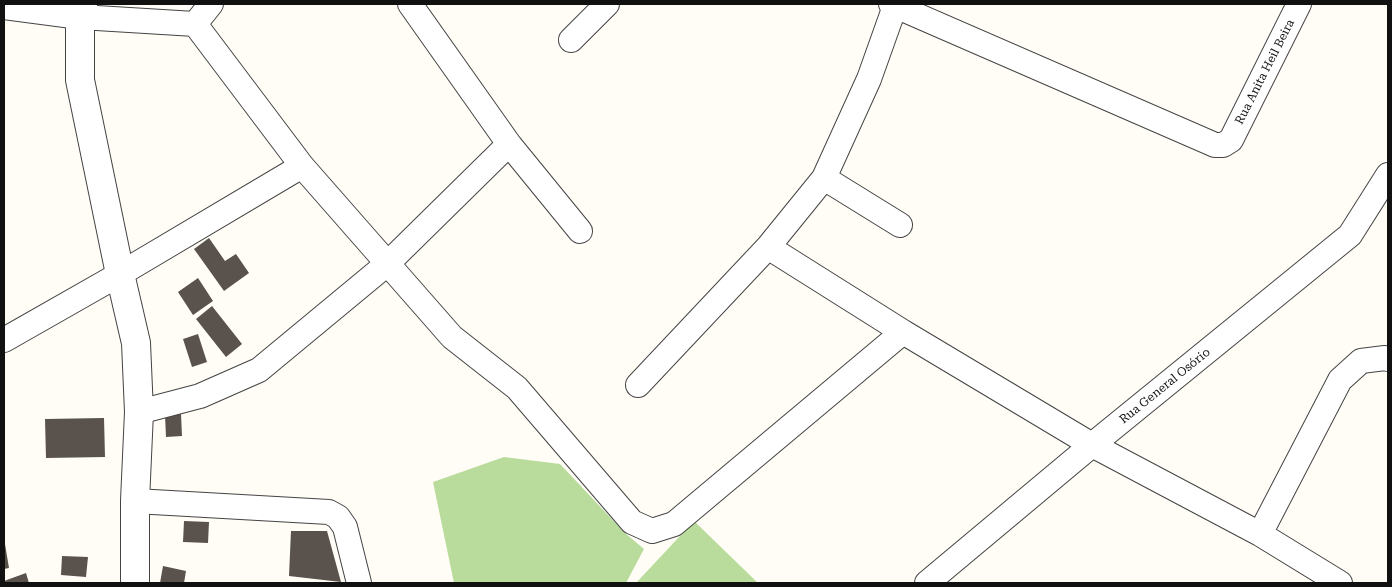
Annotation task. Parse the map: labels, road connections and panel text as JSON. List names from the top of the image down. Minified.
{"streets":{"street":["Rua Anita Heil Beira","Rua General Osório"]}}
